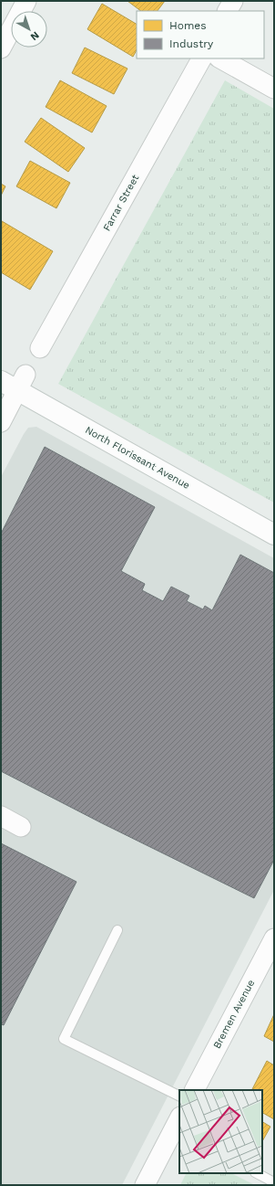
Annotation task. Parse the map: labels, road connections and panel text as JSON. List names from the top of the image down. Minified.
{"streets":{"main road":["North Florissant Avenue"],"street":["Farrar Street","Bremen Avenue"]},"legend":["Homes","Industry"],"north":"bottom right"}
